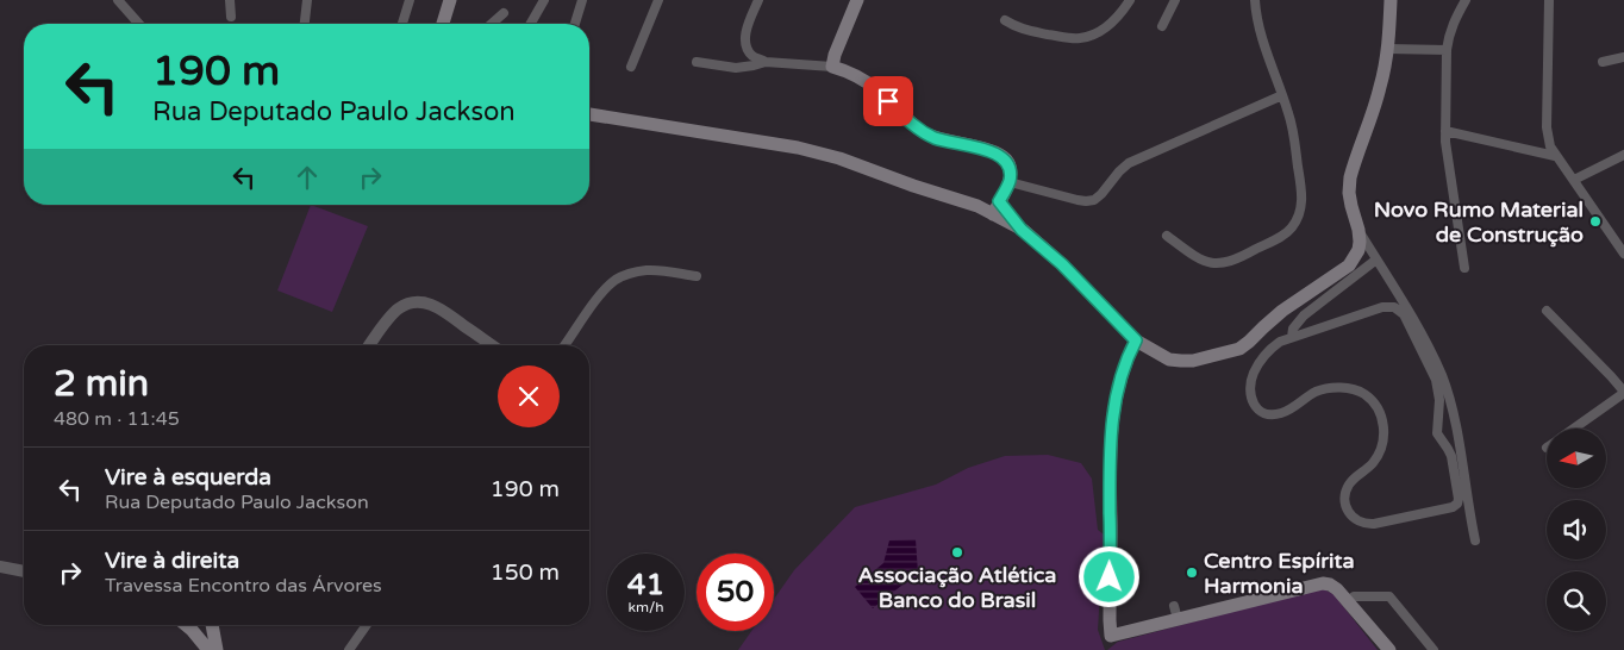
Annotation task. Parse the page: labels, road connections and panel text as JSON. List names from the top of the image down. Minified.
{"places":["Novo Rumo Material de Construção","Associação Atlética Banco do Brasil","Centro Espírita Harmonia"],"north":"left","page":{"turn":["190 m","Rua Deputado Paulo Jackson"],"heading":["2 min","480 m · 11:45"],"list":[{"name":"Vire à esquerda","note":"Rua Deputado Paulo Jackson","value":"190 m"},{"name":"Vire à direita","note":"Travessa Encontro das Árvores","value":"150 m"}],"speed":"41 km/h","limit":"50"}}
